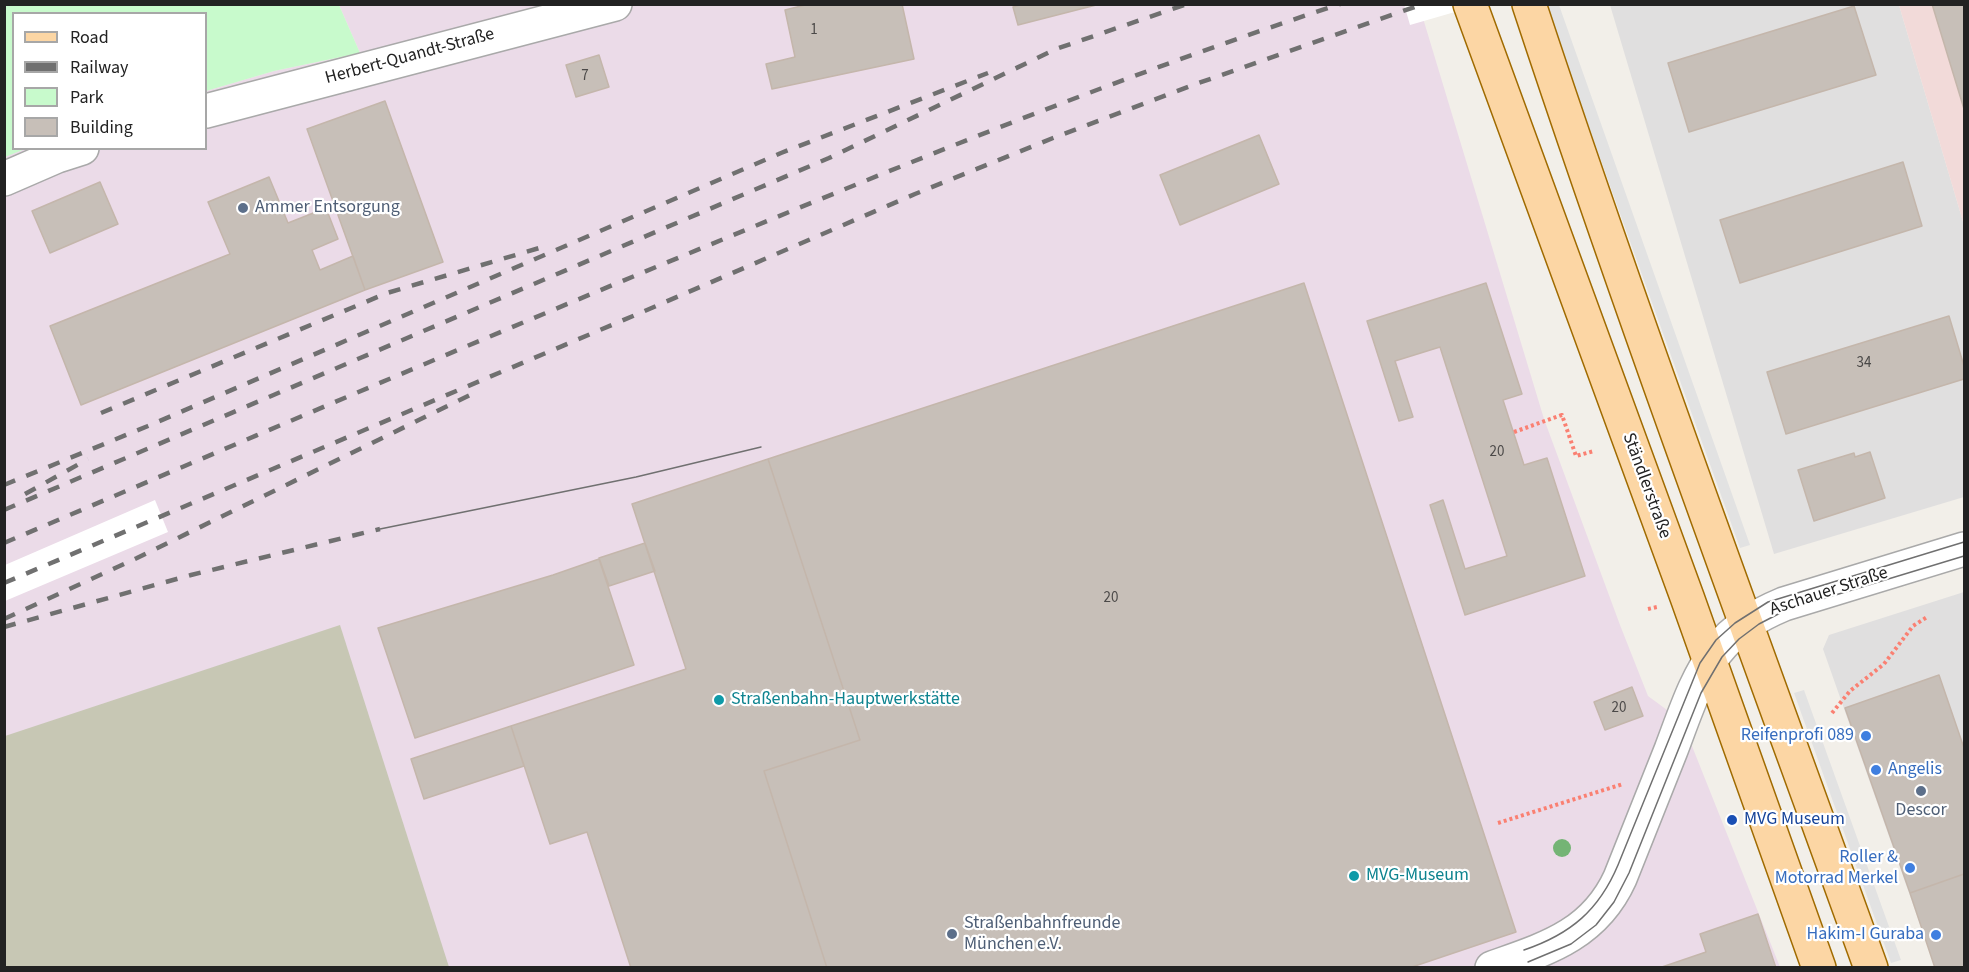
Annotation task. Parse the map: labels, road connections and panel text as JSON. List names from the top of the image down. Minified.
{"streets":{"main road":["Ständlerstraße"],"street":["Herbert-Quandt-Straße","Aschauer Straße"]},"crossings":[["Ständlerstraße","Aschauer Straße"]],"places":["Ammer Entsorgung","Straßenbahn-Hauptwerkstätte","Reifenprofi 089","Angelis","Descor","MVG Museum","Roller & Motorrad Merkel","MVG-Museum","Straßenbahnfreunde München e.V.","Hakim-I Guraba"],"house_numbers":["1","7","34","20","20","20"],"legend":["Road","Railway","Park","Building"]}
